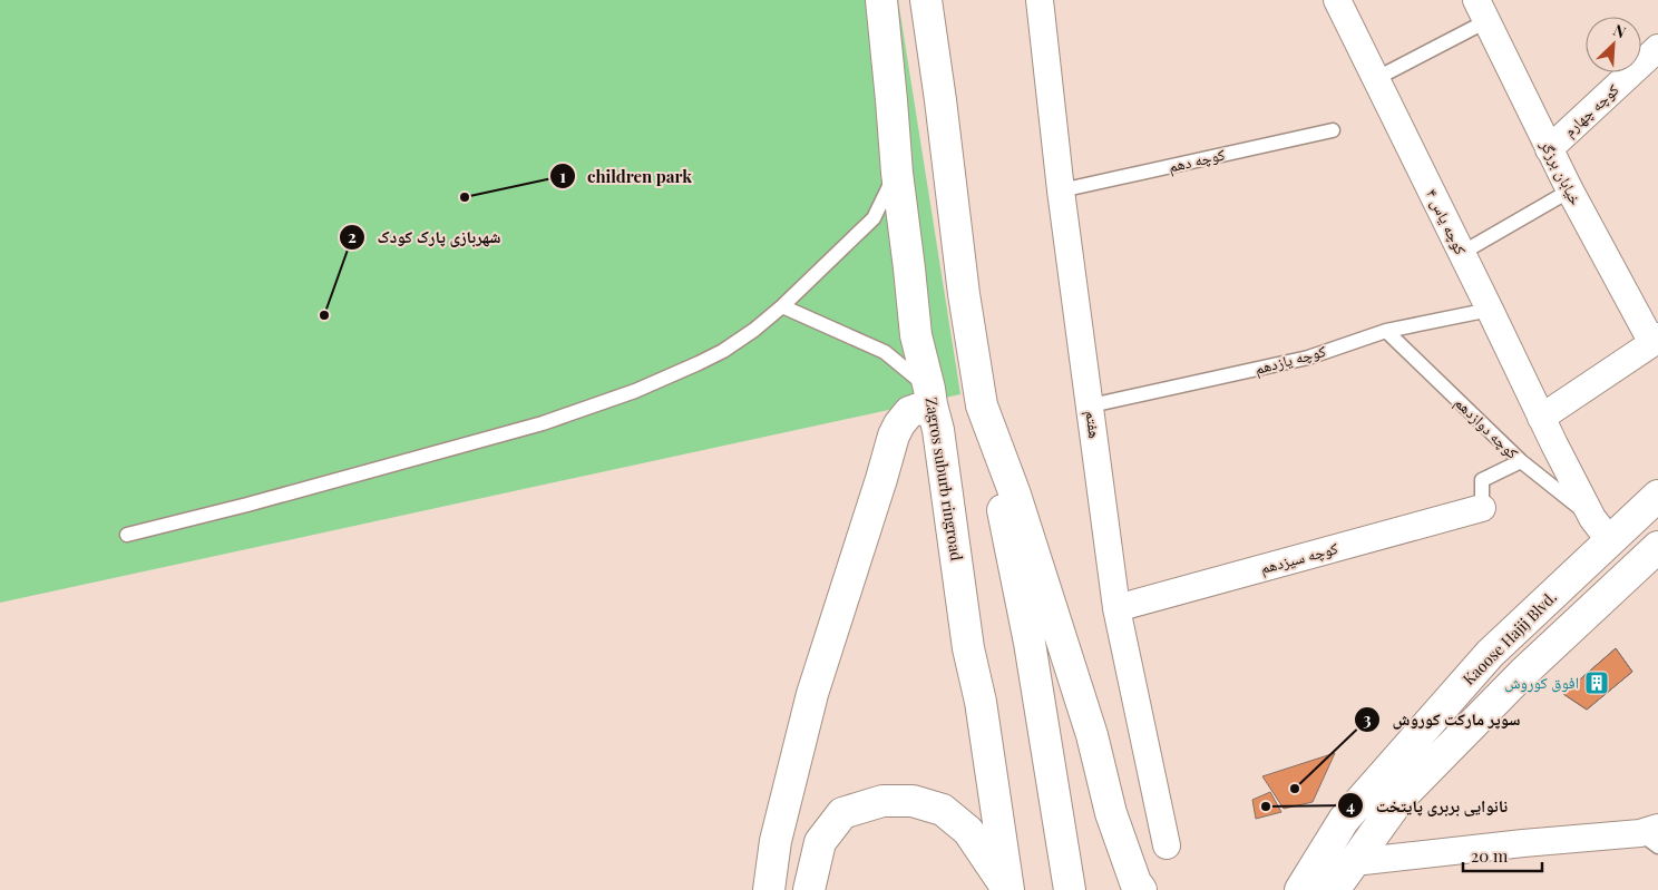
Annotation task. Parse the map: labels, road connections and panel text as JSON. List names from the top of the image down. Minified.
{"streets":{"main road":["Zagros suburb ringroad","Kaoose Hajij Blvd."],"street":["کوچه چهارم","خیابان برزگر","کوچه یاس ۴","هفتم","کوچه سیزدهم"],"lane":["کوچه دهم","کوچه یازدهم","کوچه دوازدهم"]},"crossings":[["کوچه چهارم","خیابان برزگر"],["کوچه دهم","هفتم"],["کوچه یاس ۴","کوچه یازدهم"],["کوچه یاس ۴","کوچه دوازدهم"],["کوچه یاس ۴","Kaoose Hajij Blvd."],["کوچه یازدهم","هفتم"],["کوچه یازدهم","کوچه دوازدهم"],["هفتم","کوچه سیزدهم"],["کوچه دوازدهم","Kaoose Hajij Blvd."]],"places":{"other":["children park","شهربازی پارک کودک","سوپر مارکت کوروش","نانوایی بربری پایتخت"],"building":["افوق کوروش"]},"scale_bar":"20 m","north":"top right"}
